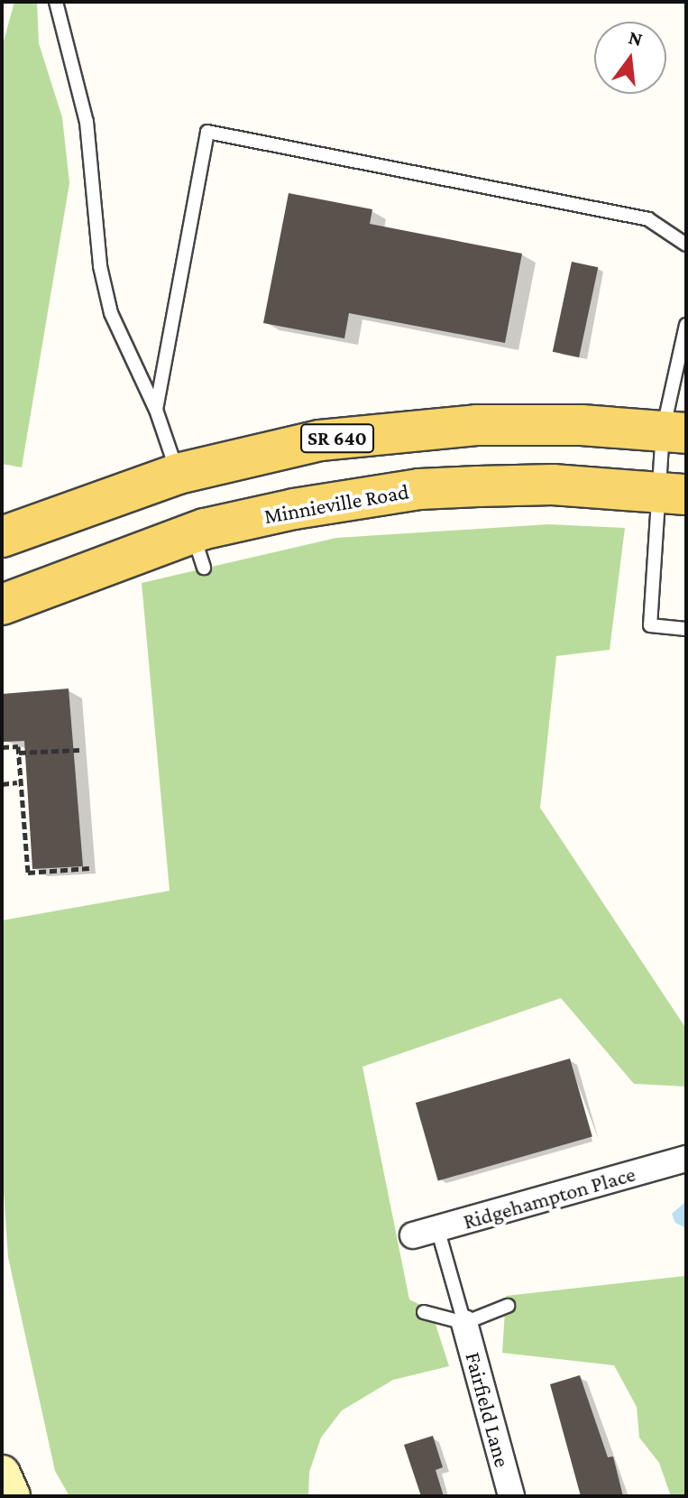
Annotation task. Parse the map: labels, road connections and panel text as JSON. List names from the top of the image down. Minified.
{"streets":{"main road":["SR 640","Minnieville Road"],"street":["Ridgehampton Place","Fairfield Lane"]},"north":"top"}
